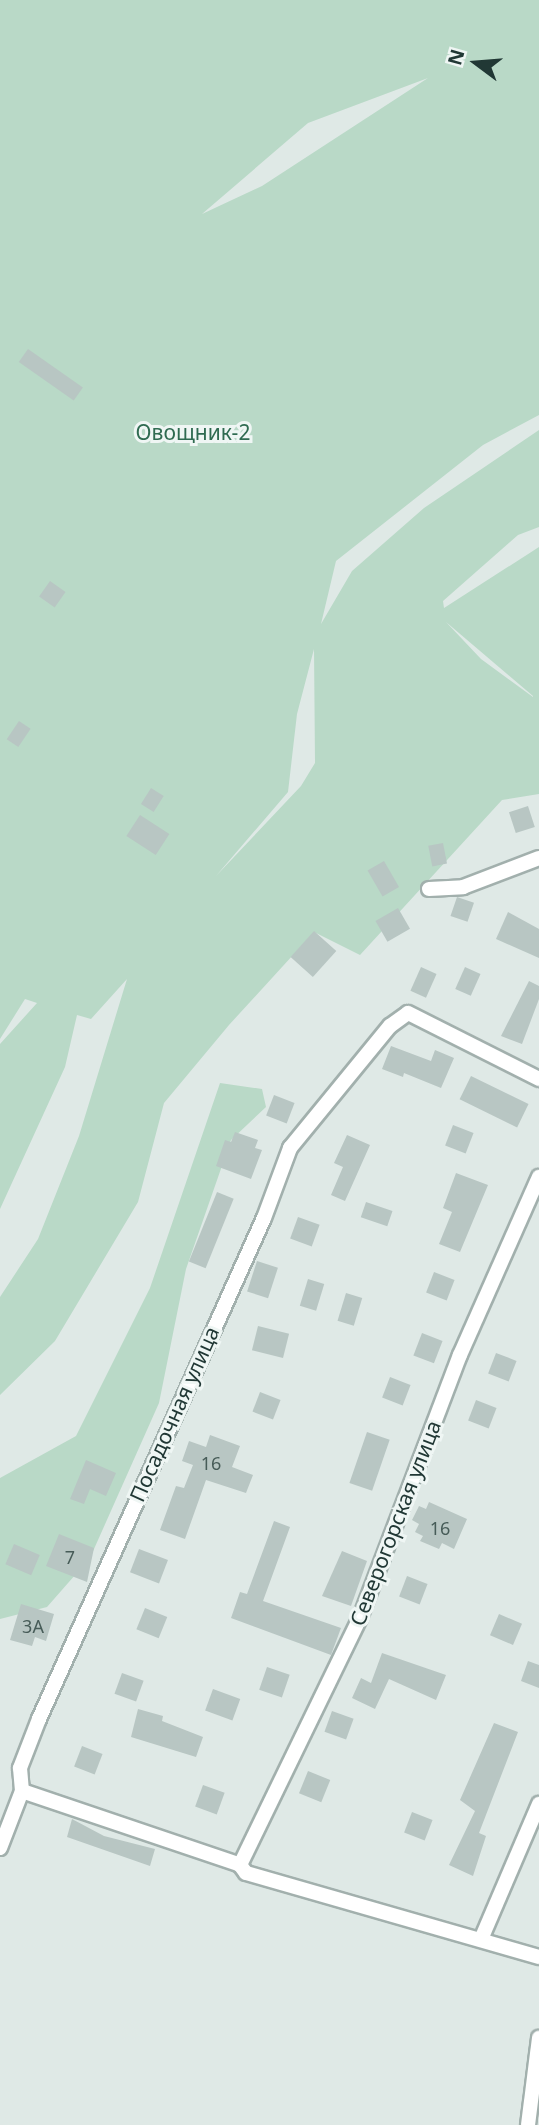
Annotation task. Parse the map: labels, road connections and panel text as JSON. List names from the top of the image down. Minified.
{"streets":{"street":["Посадочная улица","Северогорская улица"]},"parks":["Овощник-2"],"house_numbers":["16","16","7","3А"],"north":"left"}
